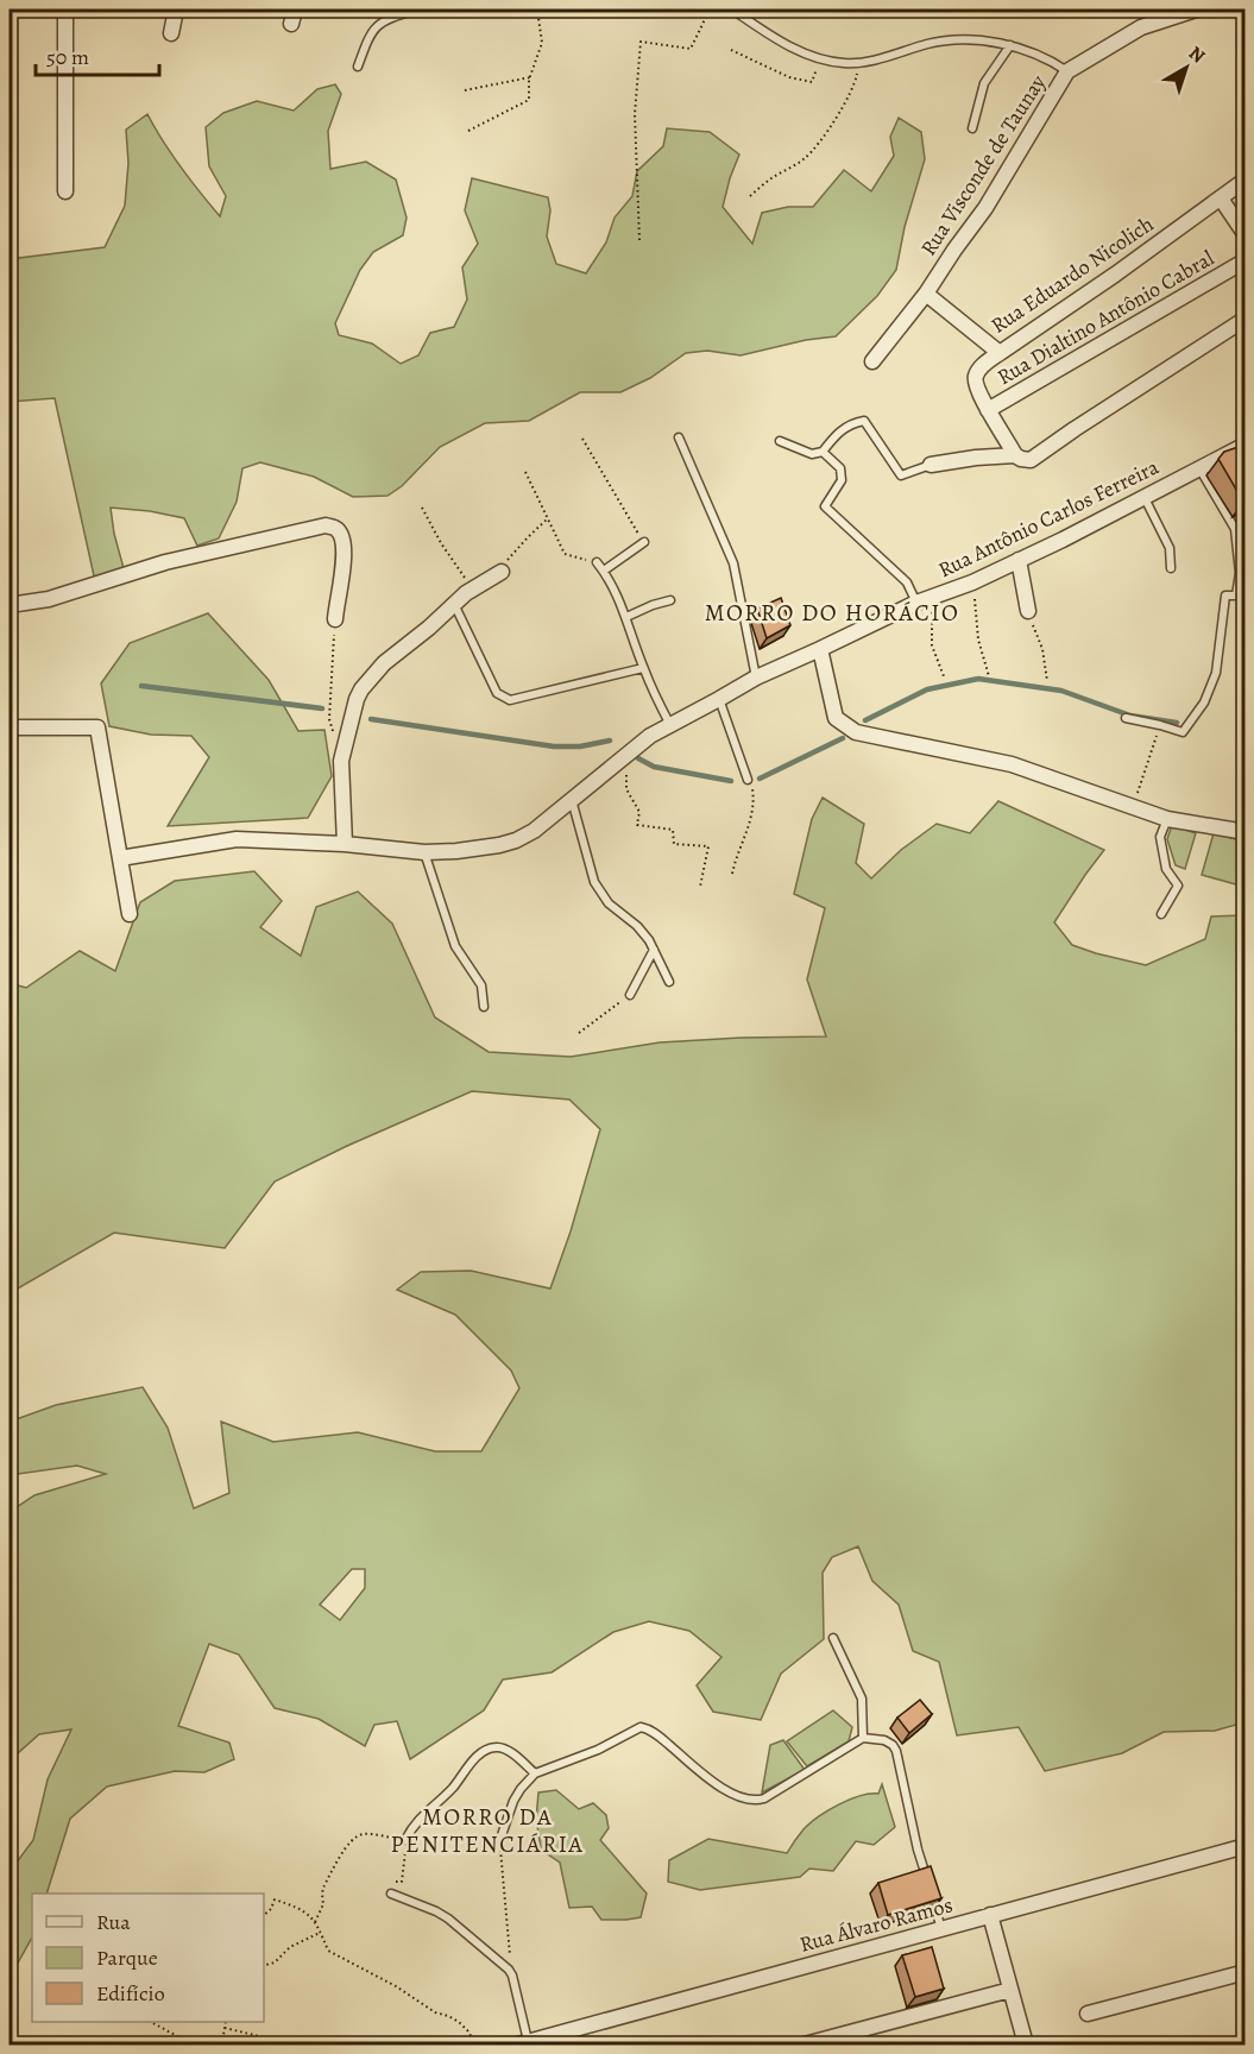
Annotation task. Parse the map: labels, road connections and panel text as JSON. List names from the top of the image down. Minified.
{"streets":{"street":["Rua Visconde de Taunay","Rua Eduardo Nicolich","Rua Dialtino Antônio Cabral","Rua Antônio Carlos Ferreira","Rua Álvaro Ramos"]},"crossings":[["Rua Visconde de Taunay","Rua Eduardo Nicolich"]],"districts":["MORRO DO HORÁCIO","MORRO DA PENITENCIÁRIA"],"legend":["Rua","Parque","Edifício"],"scale_bar":"50 m","north":"top right"}
